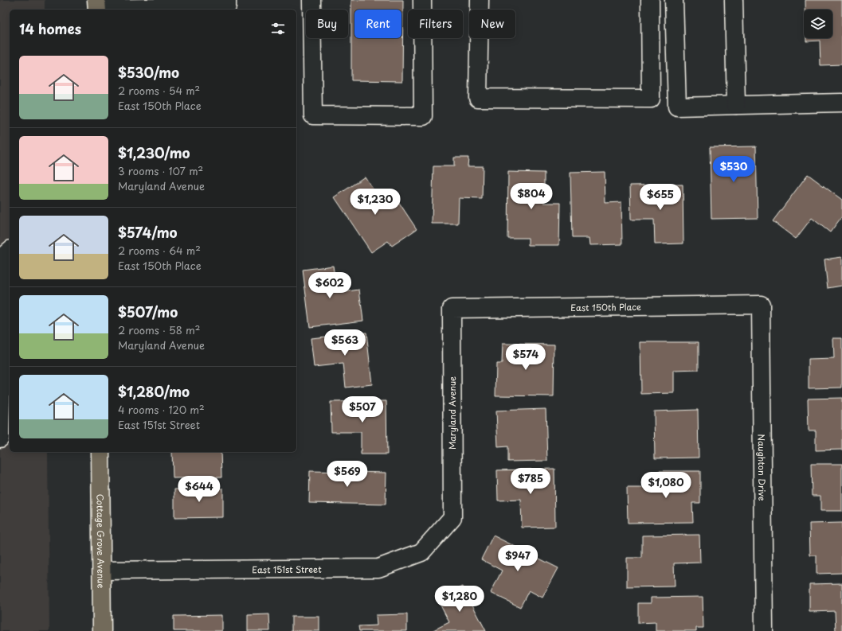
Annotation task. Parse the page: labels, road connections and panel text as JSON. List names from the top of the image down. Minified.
{"streets":{"main road":["Cottage Grove Avenue"],"street":["East 150th Place","Maryland Avenue","Naughton Drive","East 151st Street"]},"crossings":[["East 150th Place","Maryland Avenue"],["East 150th Place","Naughton Drive"],["Maryland Avenue","East 151st Street"],["Cottage Grove Avenue","East 151st Street"]],"page":{"chip":["Buy","Rent","Filters","New"],"heading":"14 homes","list":[{"name":"$530/mo","note":"2 rooms · 54 m² · East 150th Place"},{"name":"$1,230/mo","note":"3 rooms · 107 m² · Maryland Avenue"},{"name":"$574/mo","note":"2 rooms · 64 m² · East 150th Place"},{"name":"$507/mo","note":"2 rooms · 58 m² · Maryland Avenue"},{"name":"$1,280/mo","note":"4 rooms · 120 m² · East 151st Street"}],"price":["$530","$804","$655","$1,230","$602","$563","$574","$507","$569","$785","$1,080","$644","$947","$1,280"]}}
